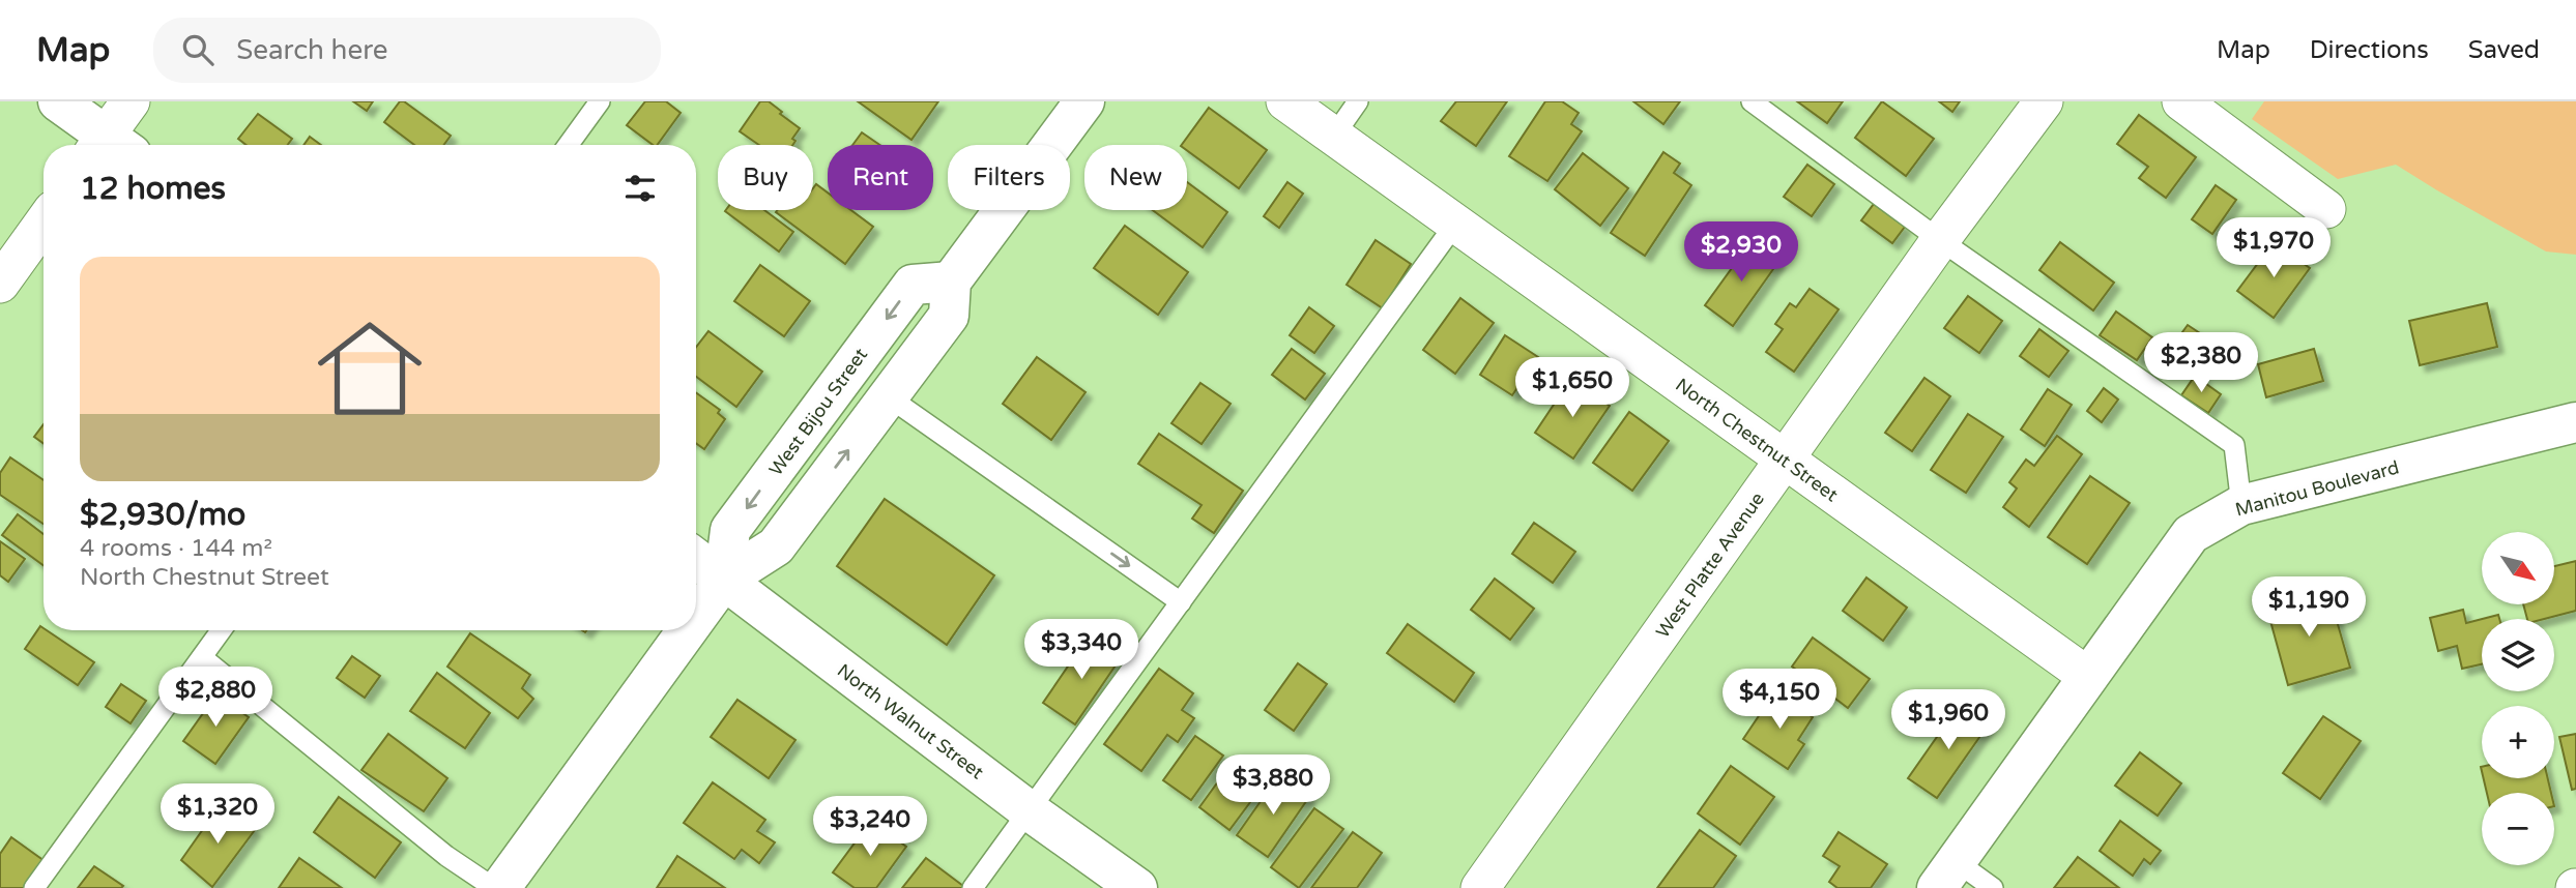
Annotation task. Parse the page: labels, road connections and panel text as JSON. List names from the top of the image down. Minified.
{"streets":{"main road":["West Bijou Street","Manitou Boulevard","North Walnut Street"],"street":["North Chestnut Street","West Platte Avenue"]},"crossings":[["West Bijou Street","North Walnut Street"],["North Chestnut Street","Manitou Boulevard"],["North Chestnut Street","West Platte Avenue"]],"north":"bottom right","page":{"header":"Map","search":"Search here","nav":["Map","Directions","Saved"],"chip":["Buy","Rent","Filters","New"],"heading":"12 homes","price":["$1,970","$2,930","$2,380","$1,650","$1,190","$3,340","$2,880","$4,150","$1,960","$3,880","$1,320","$3,240"],"list":[{"name":"$2,930/mo","note":"4 rooms · 144 m² · North Chestnut Street"}],"map_buttons":["+","−"]}}
